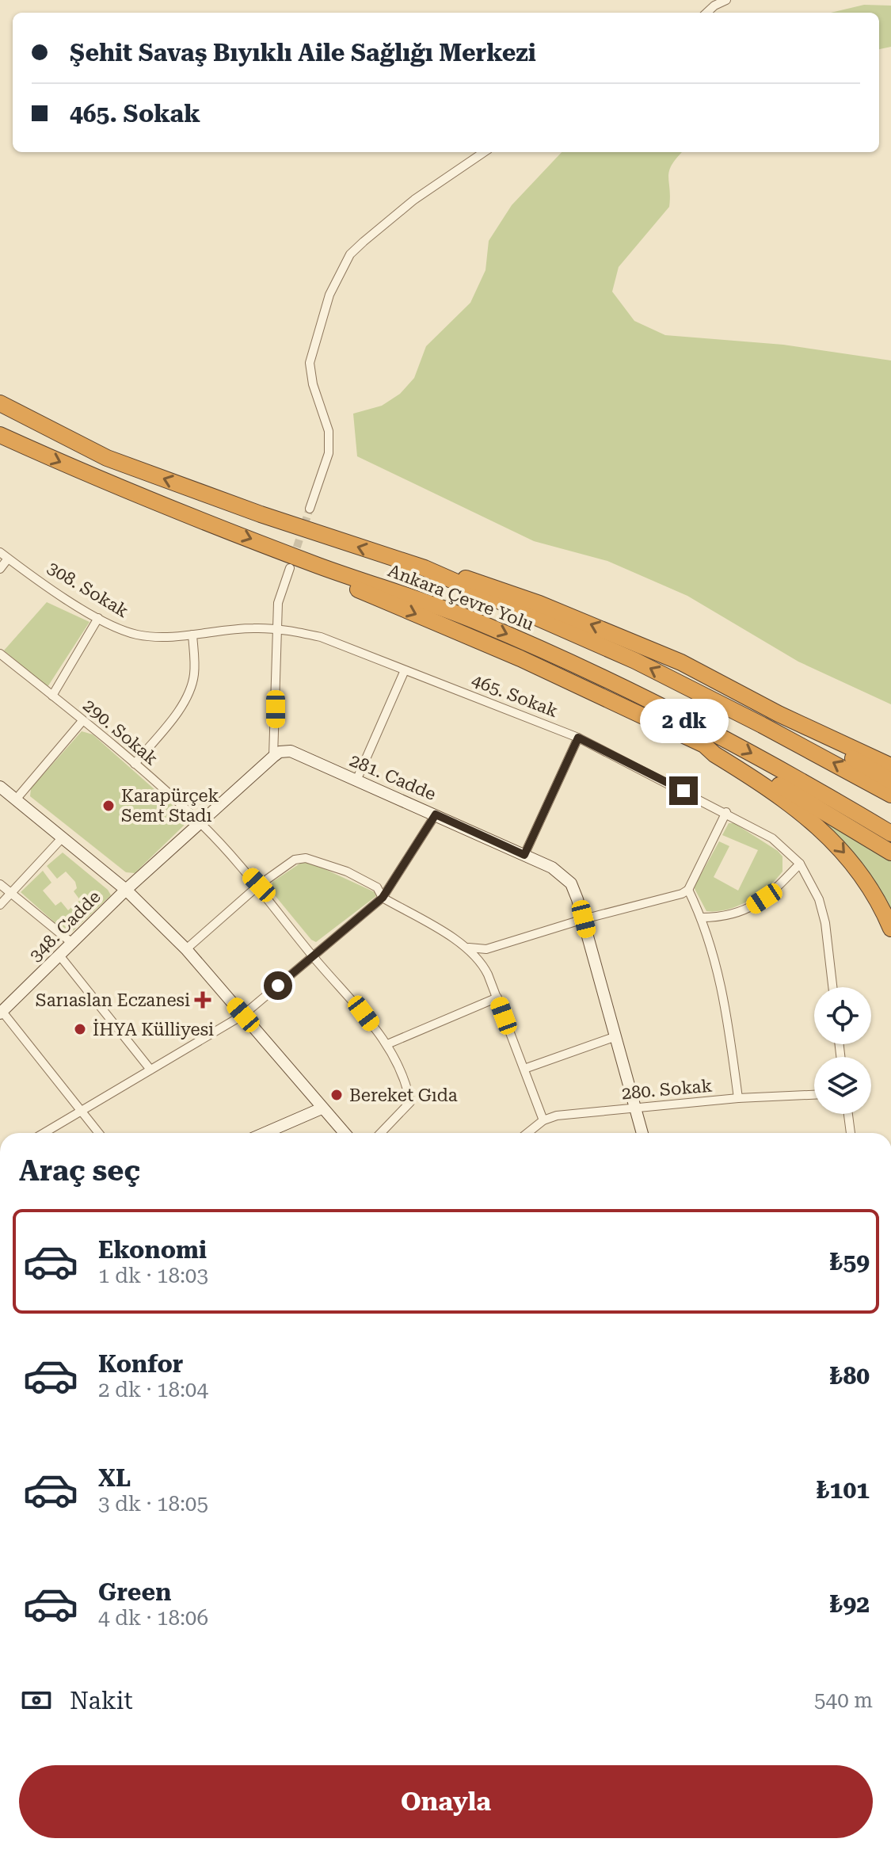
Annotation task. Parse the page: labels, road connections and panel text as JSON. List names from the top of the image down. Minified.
{"streets":{"highway":["Ankara Çevre Yolu"],"street":["308. Sokak","465. Sokak","290. Sokak","281. Cadde","348. Cadde","280. Sokak"]},"crossings":[["308. Sokak","465. Sokak"],["281. Cadde","280. Sokak"]],"places":{"other":["Karapürçek Semt Stadı","İHYA Külliyesi","Bereket Gıda"],"health":["Sarıaslan Eczanesi"]},"page":{"banner":["Şehit Savaş Bıyıklı Aile Sağlığı Merkezi","465. Sokak"],"bubble":"2 dk","heading":"Araç seç","list":[{"name":"Ekonomi","note":"1 dk · 18:03","value":"₺59"},{"name":"Konfor","note":"2 dk · 18:04","value":"₺80"},{"name":"XL","note":"3 dk · 18:05","value":"₺101"},{"name":"Green","note":"4 dk · 18:06","value":"₺92"}],"pay":["Nakit","540 m"],"buttons":"Onayla"}}
